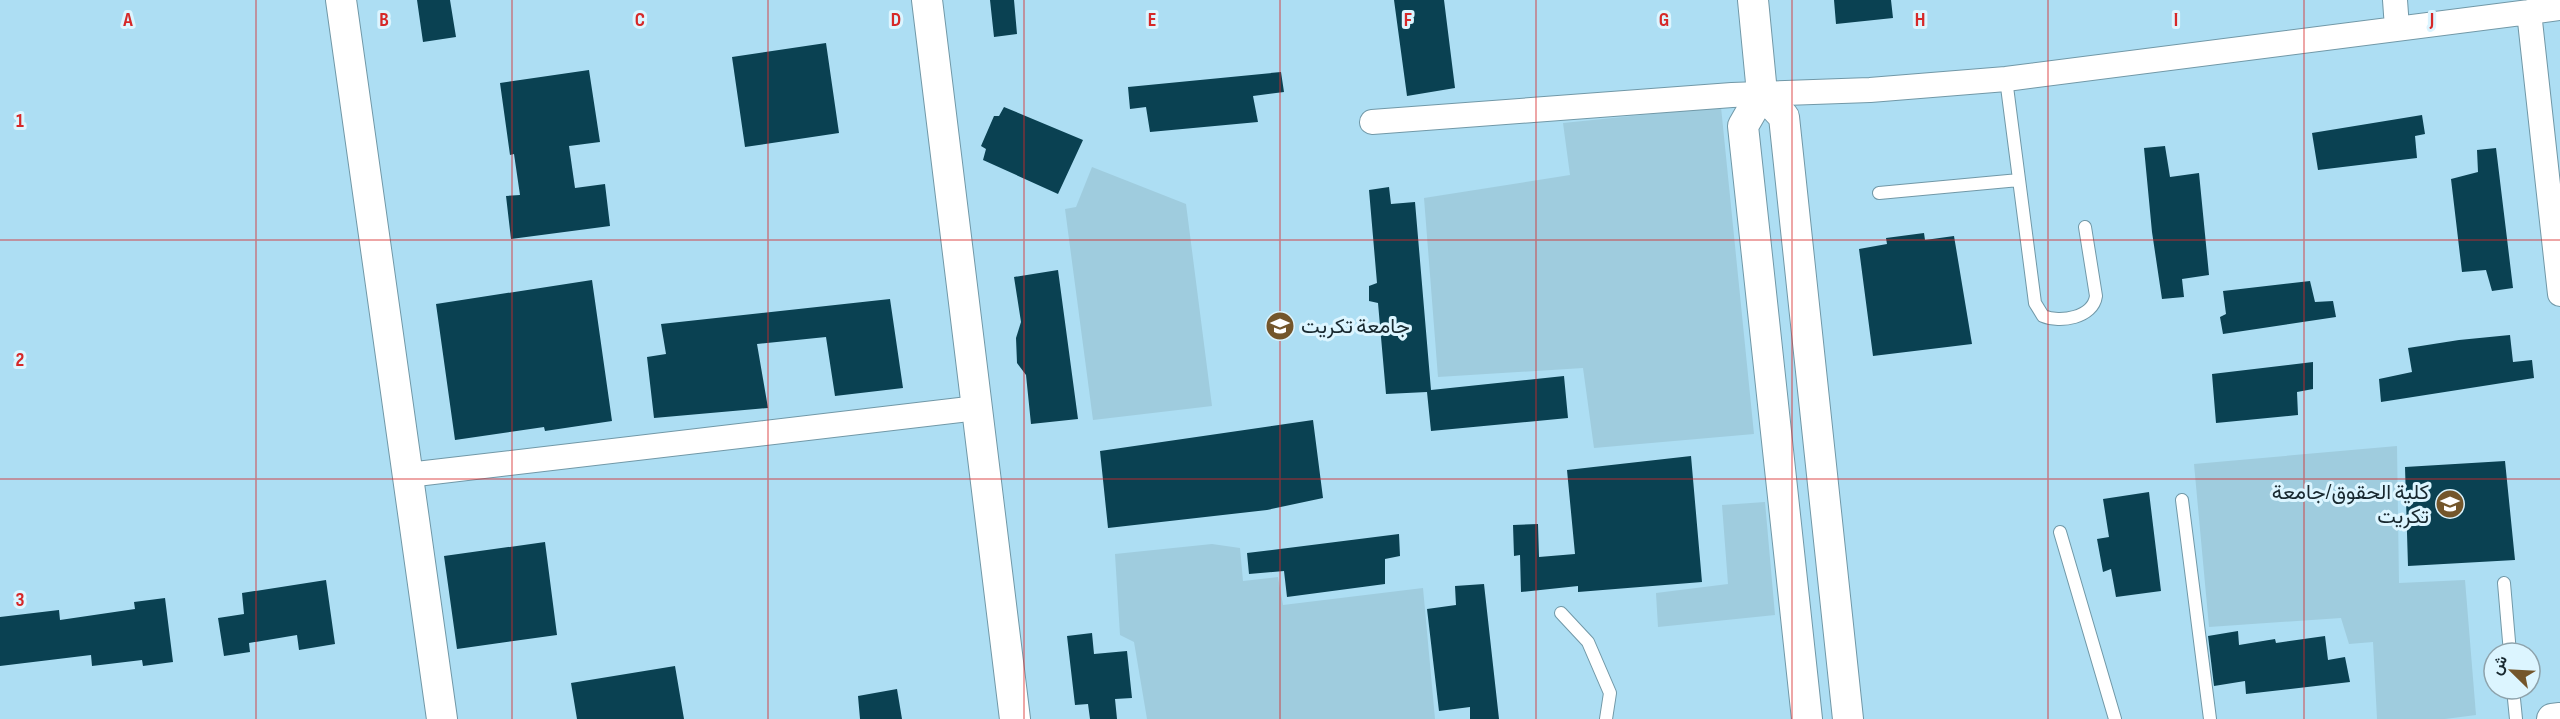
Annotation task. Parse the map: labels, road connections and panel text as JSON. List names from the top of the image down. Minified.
{"places":{"school or university":["جامعة تكريت","كلية الحقوق/جامعة تكريت"]},"north":"top left","grid":{"columns":["A","B","C","D","E","F","G","H","I","J"],"rows":["1","2","3"]}}
